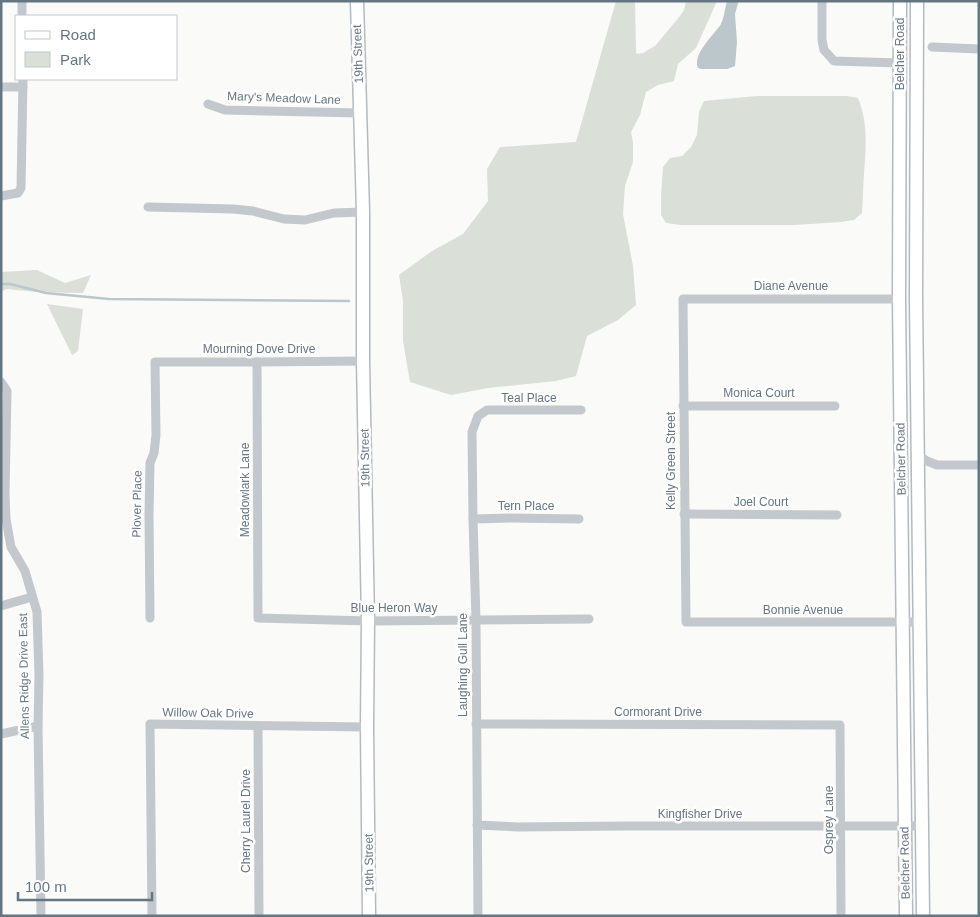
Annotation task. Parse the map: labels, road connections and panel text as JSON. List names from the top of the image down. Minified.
{"streets":{"main road":["19th Street","Belcher Road"],"street":["Mary's Meadow Lane","Diane Avenue","Mourning Dove Drive","Monica Court","Teal Place","Kelly Green Street","Meadowlark Lane","Joel Court","Plover Place","Tern Place","Blue Heron Way","Bonnie Avenue","Laughing Gull Lane","Allens Ridge Drive East","Cormorant Drive","Willow Oak Drive","Kingfisher Drive","Osprey Lane","Cherry Laurel Drive"]},"crossings":[["19th Street","Mary's Meadow Lane"],["19th Street","Mourning Dove Drive"],["19th Street","Blue Heron Way"],["19th Street","Willow Oak Drive"],["Belcher Road","Diane Avenue"],["Belcher Road","Bonnie Avenue"],["Belcher Road","Kingfisher Drive"],["Diane Avenue","Kelly Green Street"],["Mourning Dove Drive","Meadowlark Lane"],["Mourning Dove Drive","Plover Place"],["Monica Court","Kelly Green Street"],["Teal Place","Laughing Gull Lane"],["Kelly Green Street","Joel Court"],["Kelly Green Street","Bonnie Avenue"],["Meadowlark Lane","Blue Heron Way"],["Tern Place","Laughing Gull Lane"],["Blue Heron Way","Laughing Gull Lane"],["Laughing Gull Lane","Cormorant Drive"],["Laughing Gull Lane","Kingfisher Drive"],["Cormorant Drive","Osprey Lane"],["Willow Oak Drive","Cherry Laurel Drive"],["Kingfisher Drive","Osprey Lane"]],"legend":["Road","Park"],"scale_bar":"100 m"}
